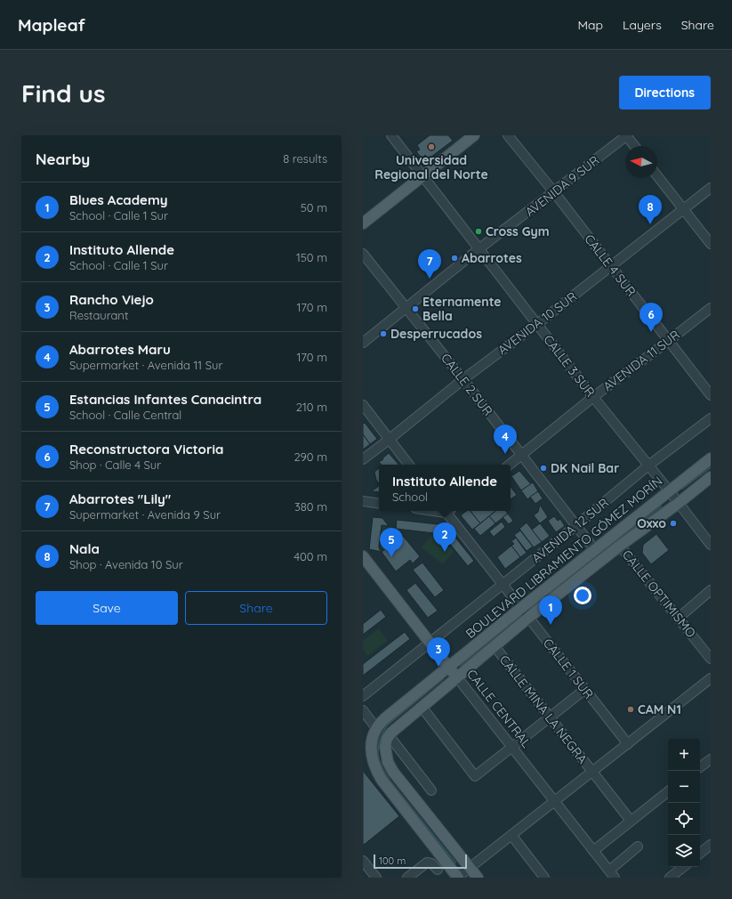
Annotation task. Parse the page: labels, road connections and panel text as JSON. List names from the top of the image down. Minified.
{"streets":{"main road":["BOULEVARD LIBRAMIENTO GÓMEZ MORÍN","CALLE CENTRAL"],"street":["AVENIDA 9 SUR","CALLE 4 SUR","AVENIDA 10 SUR","AVENIDA 11 SUR","CALLE 3 SUR","CALLE 2 SUR","AVENIDA 12 SUR","CALLE OPTIMISMO","CALLE 1 SUR","CALLE MINA LA NEGRA"]},"crossings":[["AVENIDA 9 SUR","CALLE 4 SUR"],["AVENIDA 9 SUR","CALLE 3 SUR"],["AVENIDA 9 SUR","CALLE 2 SUR"],["CALLE 4 SUR","AVENIDA 10 SUR"],["CALLE 4 SUR","AVENIDA 11 SUR"],["AVENIDA 10 SUR","CALLE 3 SUR"],["AVENIDA 10 SUR","CALLE 2 SUR"],["AVENIDA 11 SUR","CALLE 3 SUR"],["AVENIDA 11 SUR","CALLE 2 SUR"],["CALLE 3 SUR","AVENIDA 12 SUR"],["CALLE 3 SUR","BOULEVARD LIBRAMIENTO GÓMEZ MORÍN"],["CALLE 2 SUR","AVENIDA 12 SUR"],["CALLE 2 SUR","BOULEVARD LIBRAMIENTO GÓMEZ MORÍN"],["AVENIDA 12 SUR","CALLE 1 SUR"],["AVENIDA 12 SUR","CALLE CENTRAL"],["BOULEVARD LIBRAMIENTO GÓMEZ MORÍN","CALLE OPTIMISMO"],["BOULEVARD LIBRAMIENTO GÓMEZ MORÍN","CALLE 1 SUR"],["BOULEVARD LIBRAMIENTO GÓMEZ MORÍN","CALLE CENTRAL"],["BOULEVARD LIBRAMIENTO GÓMEZ MORÍN","CALLE MINA LA NEGRA"]],"places":["Universidad Regional del Norte","Cross Gym","Abarrotes","Eternamente Bella","Desperrucados","DK Nail Bar","Oxxo","CAM N1"],"scale_bar":"100 m","north":"left","page":{"header":"Mapleaf","nav":["Map","Layers","Share"],"buttons":["Directions",["Save","Share"]],"title":"Find us","heading":["Nearby","8 results"],"list":[{"mark":"1","name":"Blues Academy","note":"School · Calle 1 Sur","value":"50 m"},{"mark":"2","name":"Instituto Allende","note":"School · Calle 1 Sur","value":"150 m"},{"mark":"3","name":"Rancho Viejo","note":"Restaurant","value":"170 m"},{"mark":"4","name":"Abarrotes Maru","note":"Supermarket · Avenida 11 Sur","value":"170 m"},{"mark":"5","name":"Estancias Infantes Canacintra","note":"School · Calle Central","value":"210 m"},{"mark":"6","name":"Reconstructora Victoria","note":"Shop · Calle 4 Sur","value":"290 m"},{"mark":"7","name":"Abarrotes \"Lily\"","note":"Supermarket · Avenida 9 Sur","value":"380 m"},{"mark":"8","name":"Nala","note":"Shop · Avenida 10 Sur","value":"400 m"}],"pins":["8","7","6","4","2","5","1","3"],"popup":["Instituto Allende","School"],"map_buttons":["+","−"],"scale":"100 m"}}
